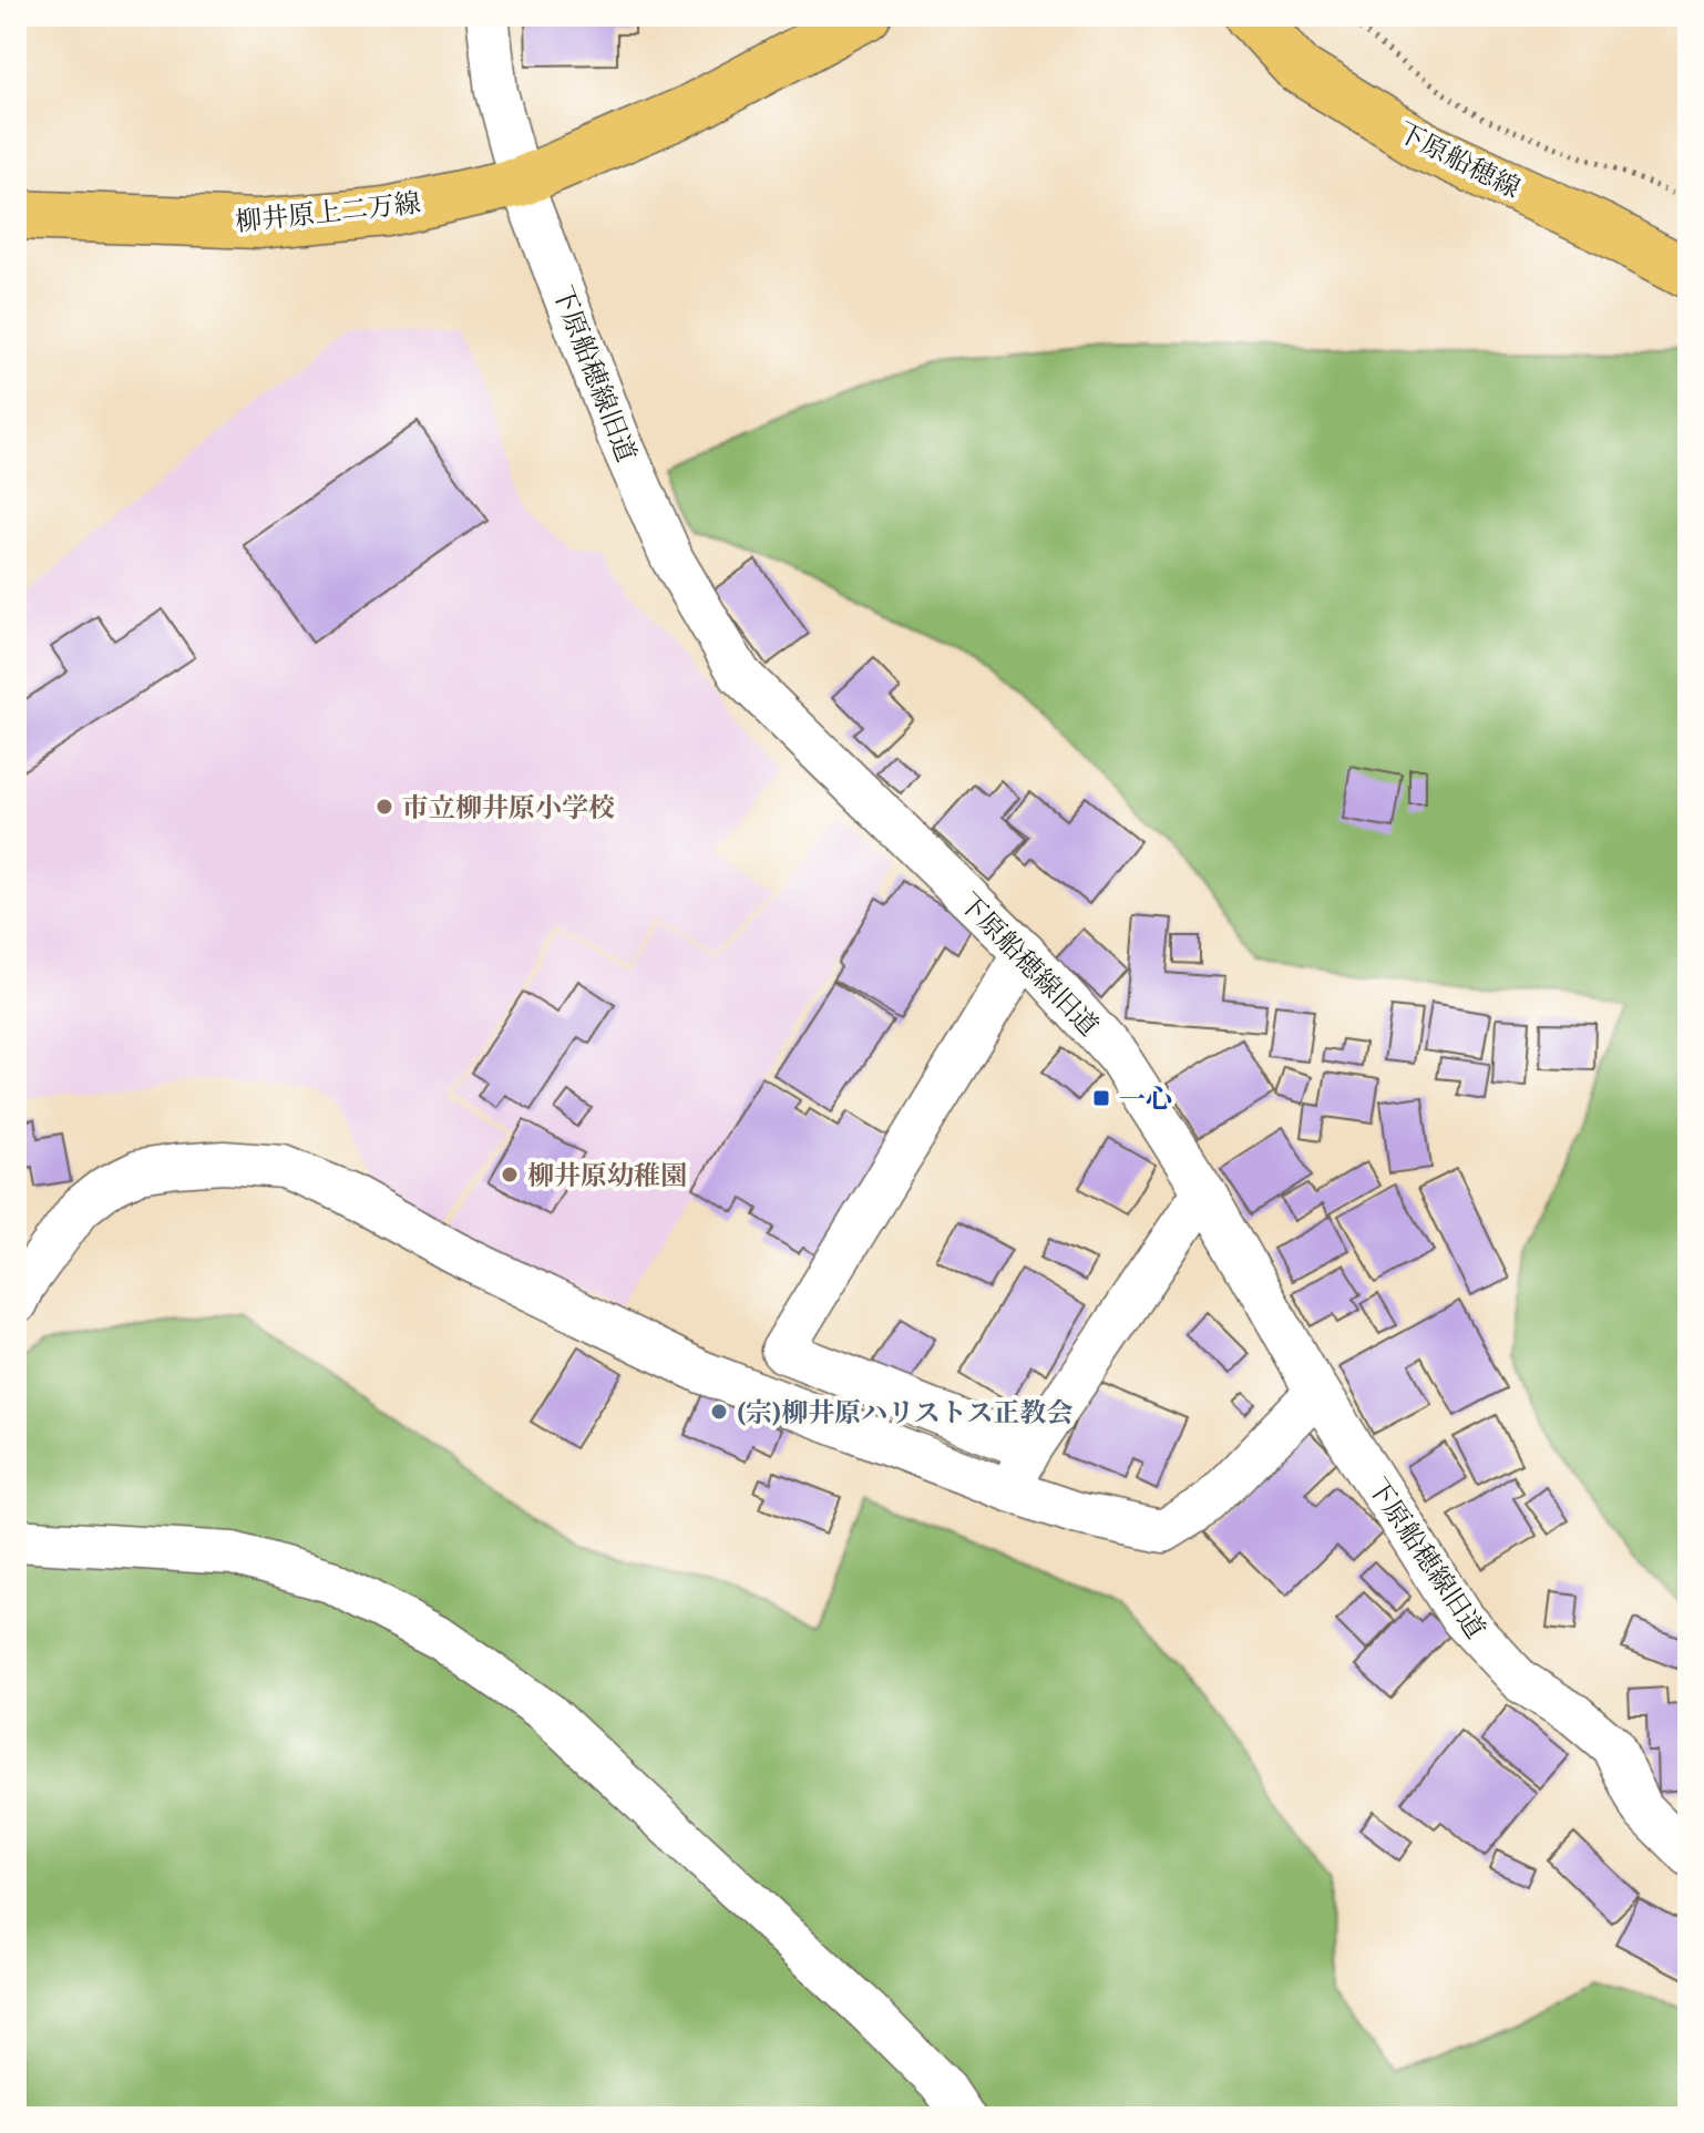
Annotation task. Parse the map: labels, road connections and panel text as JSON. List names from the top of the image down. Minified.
{"streets":{"main road":["下原船穂線","柳井原上二万線"],"street":["下原船穂線旧道"]},"crossings":[["柳井原上二万線","下原船穂線旧道"]],"places":{"other":["市立柳井原小学校","柳井原幼稚園","(宗)柳井原ハリストス正教会"],"transit":["一心"]}}
